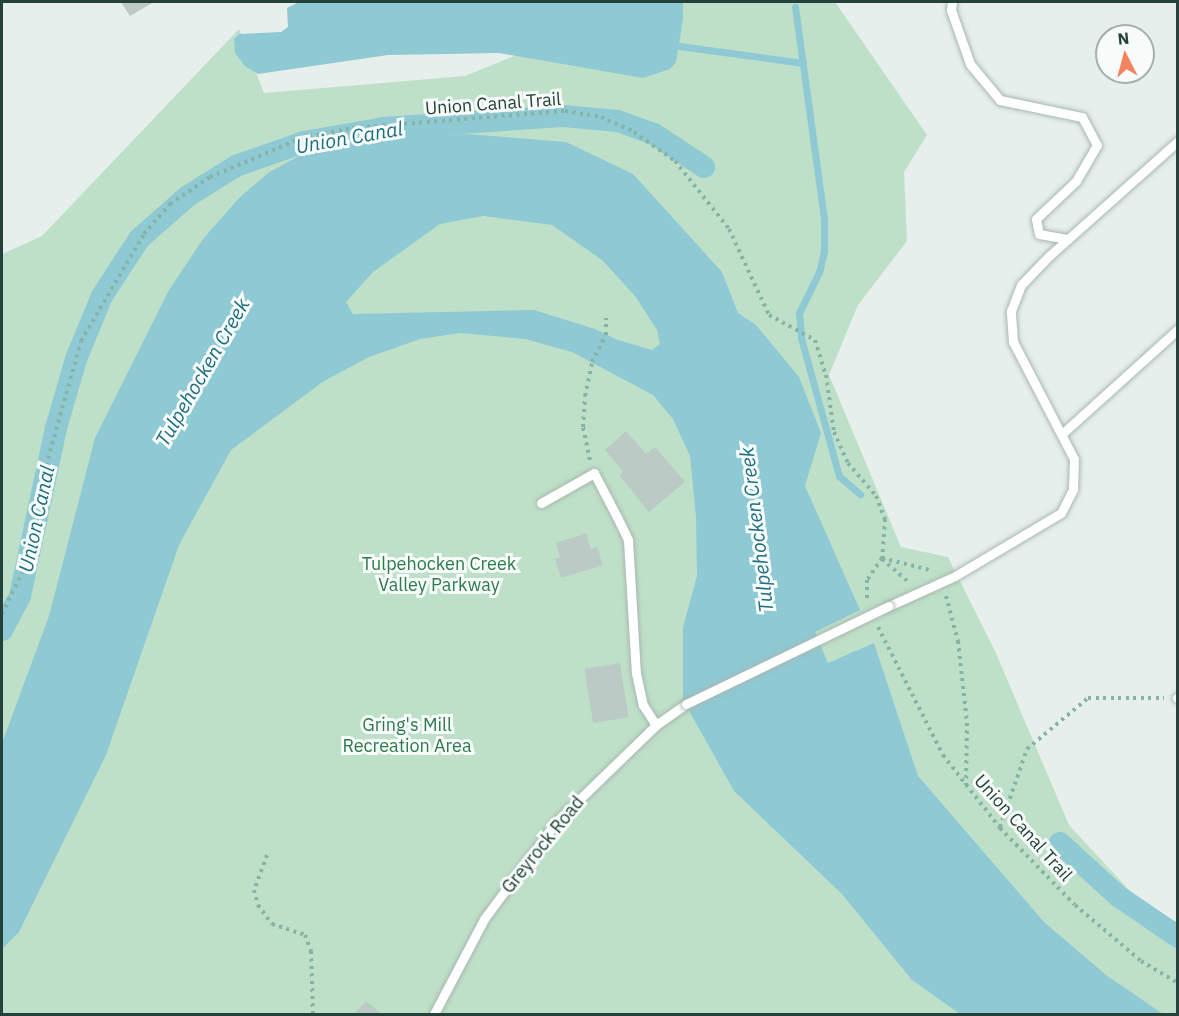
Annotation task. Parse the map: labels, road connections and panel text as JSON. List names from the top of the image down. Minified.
{"streets":{"lane":["Greyrock Road"],"path":["Union Canal Trail"]},"water":["Union Canal","Tulpehocken Creek"],"parks":["Tulpehocken Creek Valley Parkway","Gring's Mill Recreation Area"],"north":"top"}
